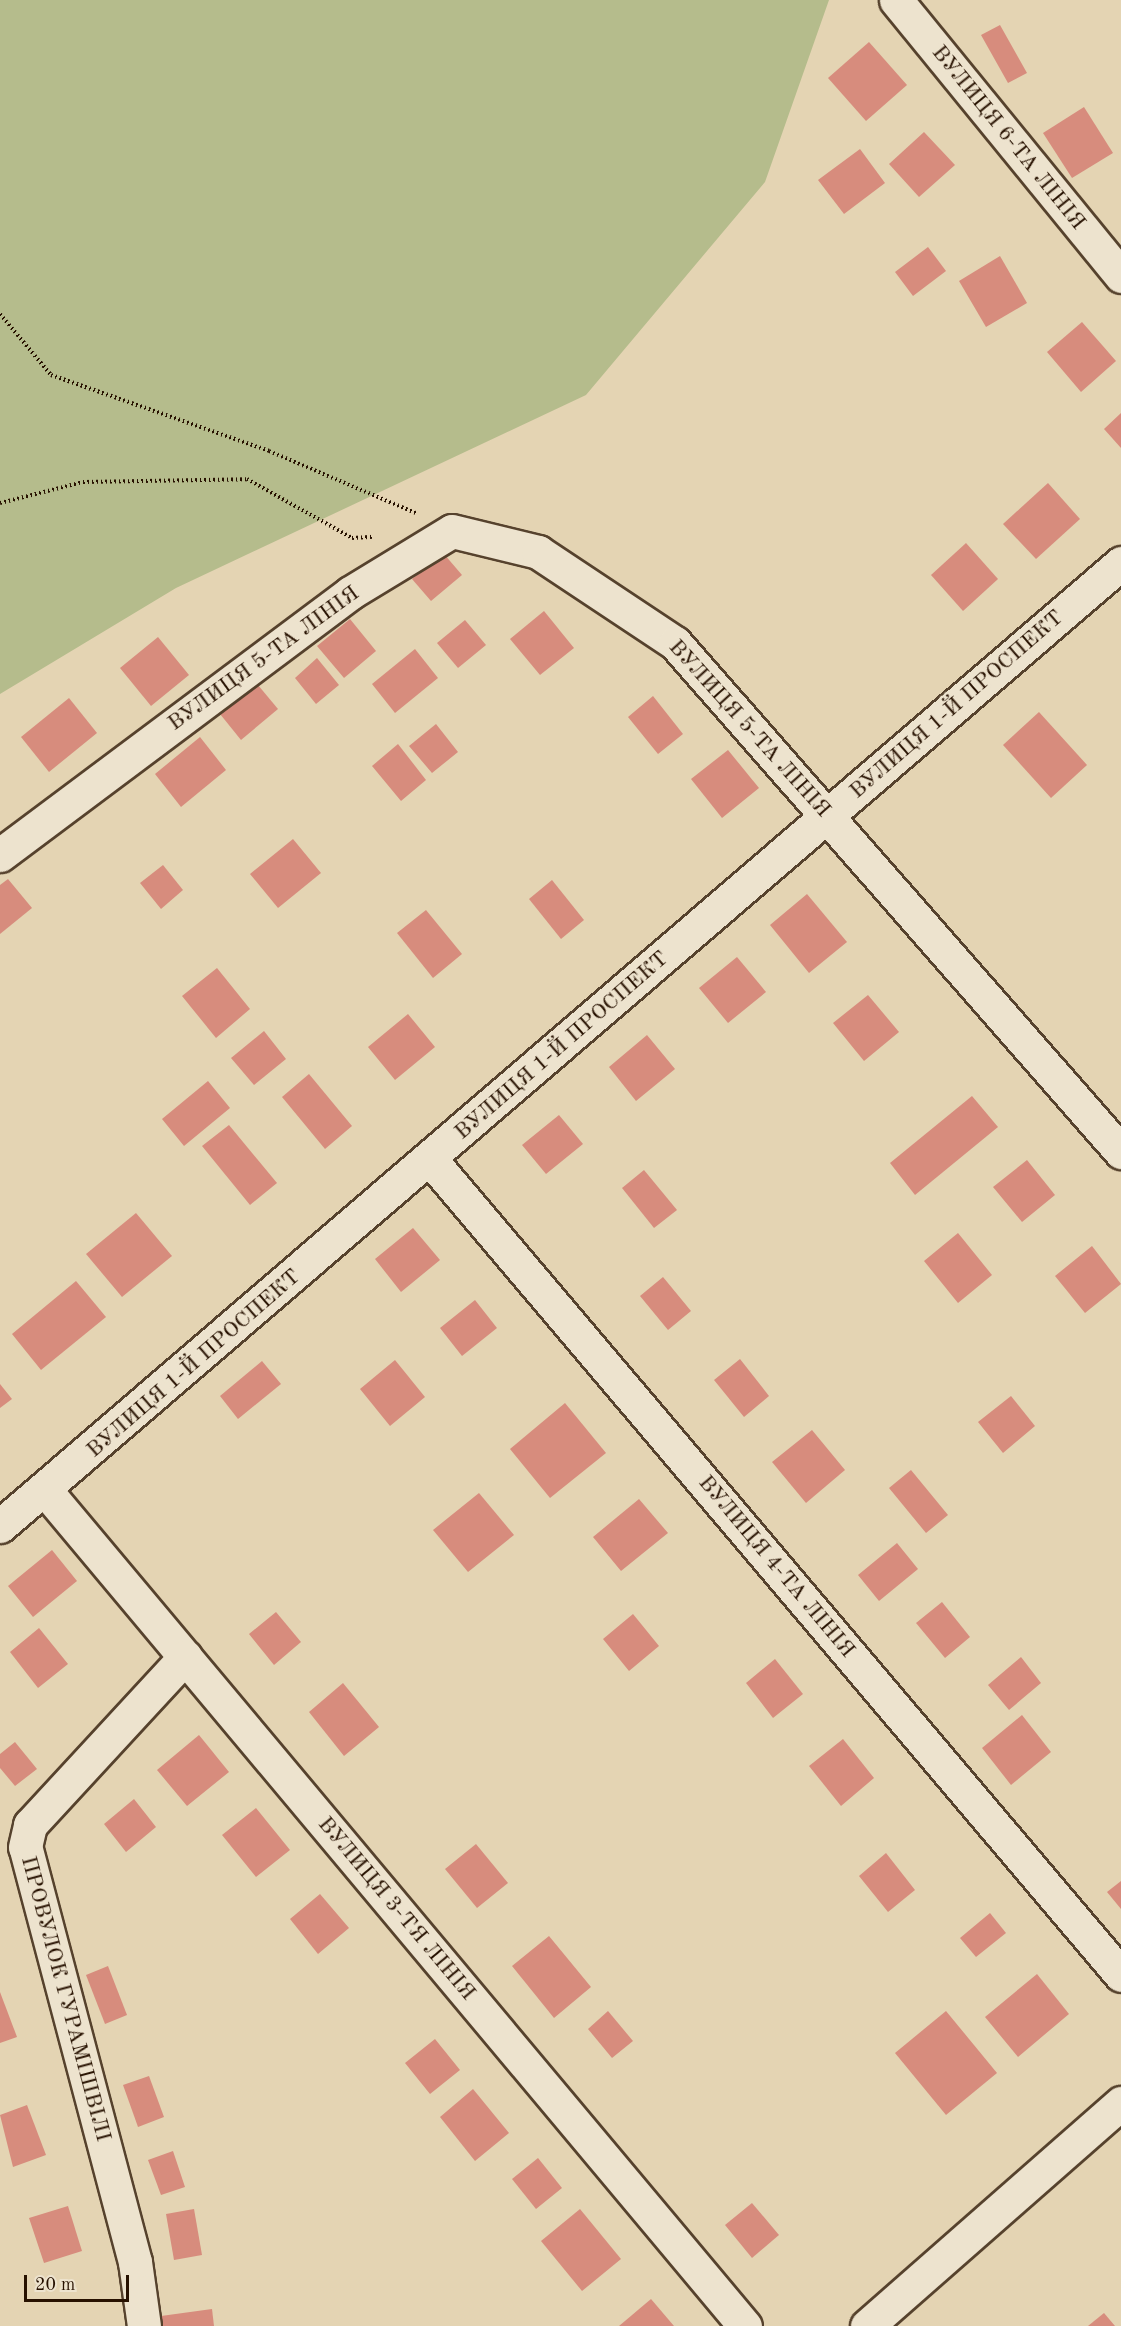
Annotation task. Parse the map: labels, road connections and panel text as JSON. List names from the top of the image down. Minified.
{"streets":{"street":["ВУЛИЦЯ 6-ТА ЛІНІЯ","ВУЛИЦЯ 5-ТА ЛІНІЯ","ВУЛИЦЯ 1-Й ПРОСПЕКТ","ВУЛИЦЯ 4-ТА ЛІНІЯ","ВУЛИЦЯ 3-ТЯ ЛІНІЯ","ПРОВУЛОК ГУРАМІШВІЛІ"]},"crossings":[["ВУЛИЦЯ 5-ТА ЛІНІЯ","ВУЛИЦЯ 1-Й ПРОСПЕКТ"],["ВУЛИЦЯ 1-Й ПРОСПЕКТ","ВУЛИЦЯ 4-ТА ЛІНІЯ"],["ВУЛИЦЯ 1-Й ПРОСПЕКТ","ВУЛИЦЯ 3-ТЯ ЛІНІЯ"],["ВУЛИЦЯ 3-ТЯ ЛІНІЯ","ПРОВУЛОК ГУРАМІШВІЛІ"]],"scale_bar":"20 m"}
